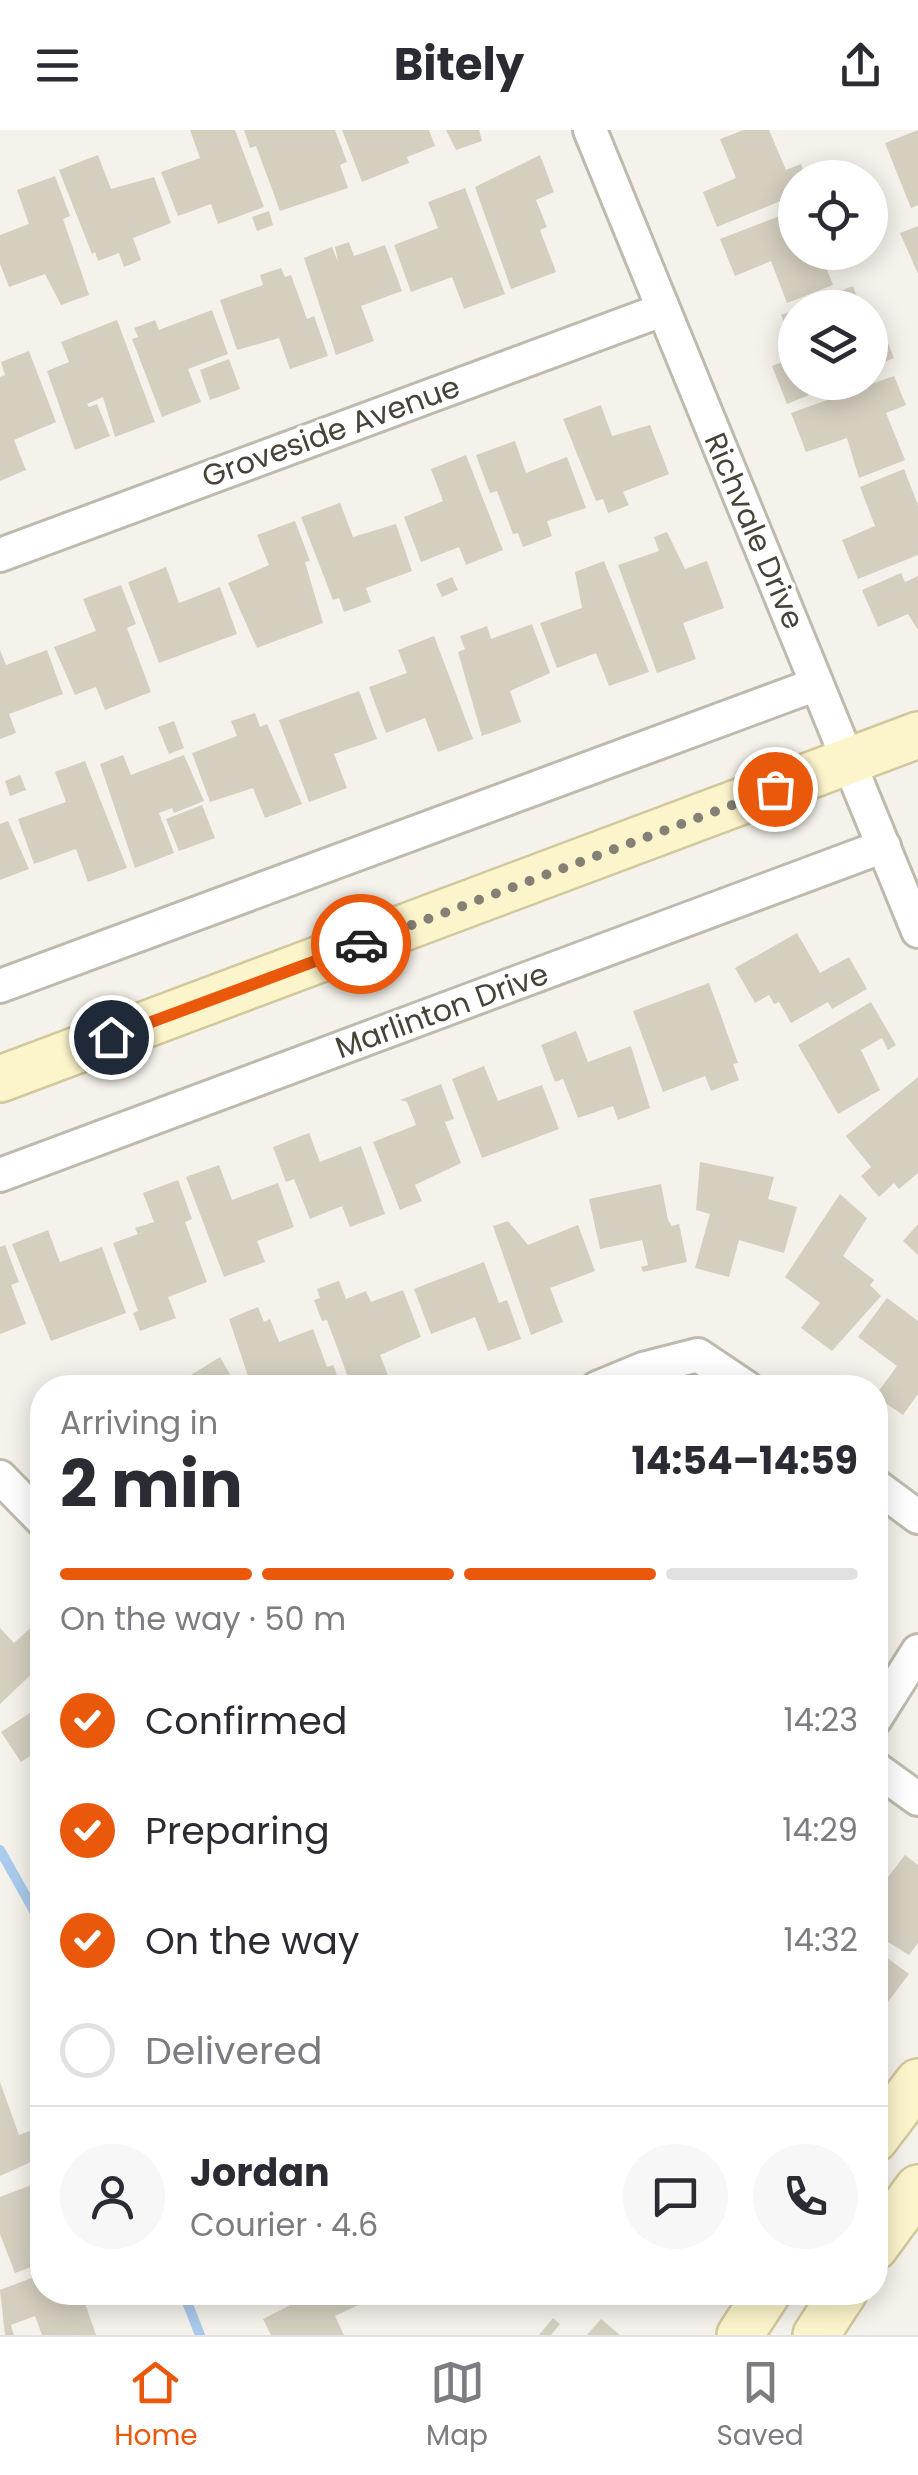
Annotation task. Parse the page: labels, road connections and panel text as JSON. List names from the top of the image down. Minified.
{"streets":{"street":["Groveside Avenue","Richvale Drive","Marlinton Drive"]},"crossings":[["Groveside Avenue","Richvale Drive"],["Richvale Drive","Marlinton Drive"]],"page":{"header":"Bitely","heading":["2 min","Arriving in","14:54–14:59"],"panel":["Jordan","Courier · 4.6"],"bar":"On the way · 50 m","list":[["Confirmed","14:23"],["Preparing","14:29"],["On the way","14:32"],"Delivered"],"tabs":["Home","Map","Saved"]}}
